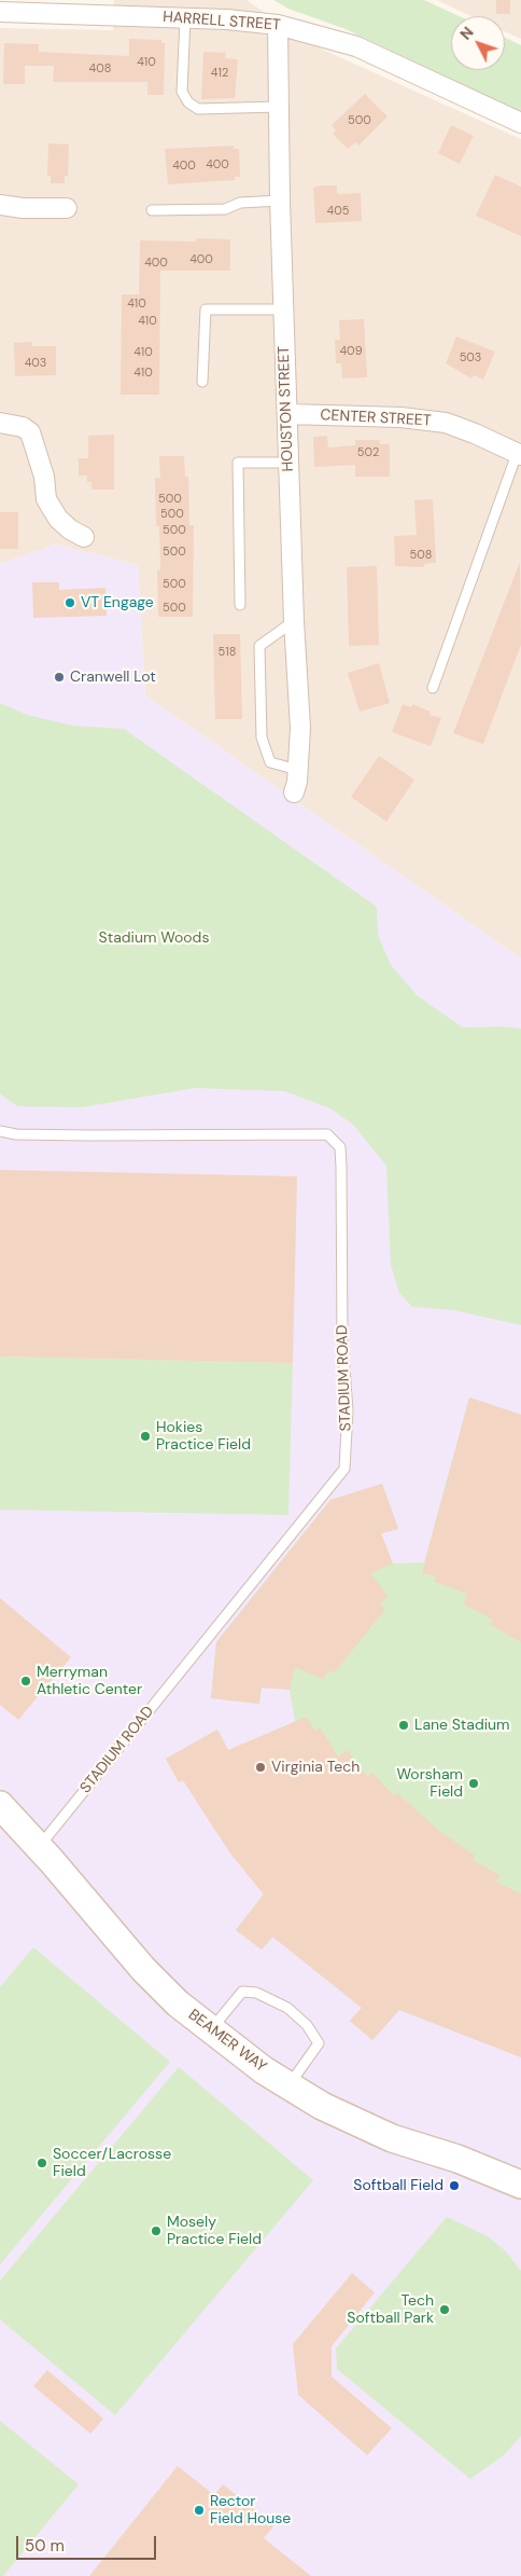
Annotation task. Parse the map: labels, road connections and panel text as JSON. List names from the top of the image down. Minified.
{"streets":{"main road":["BEAMER WAY"],"street":["HARRELL STREET","HOUSTON STREET","CENTER STREET"],"lane":["STADIUM ROAD"]},"crossings":[["HARRELL STREET","HOUSTON STREET"],["HOUSTON STREET","CENTER STREET"],["STADIUM ROAD","BEAMER WAY"]],"parks":["Stadium Woods"],"places":["VT Engage","Cranwell Lot","Hokies Practice Field","Merryman Athletic Center","Lane Stadium","Virginia Tech","Worsham Field","Soccer/Lacrosse Field","Softball Field","Mosely Practice Field","Tech Softball Park","Rector Field House"],"house_numbers":["410","408","412","500","400","400","405","400","400","410","410","409","410","503","403","410","502","500","500","500","500","508","500","500","518"],"scale_bar":"50 m","north":"top left"}
